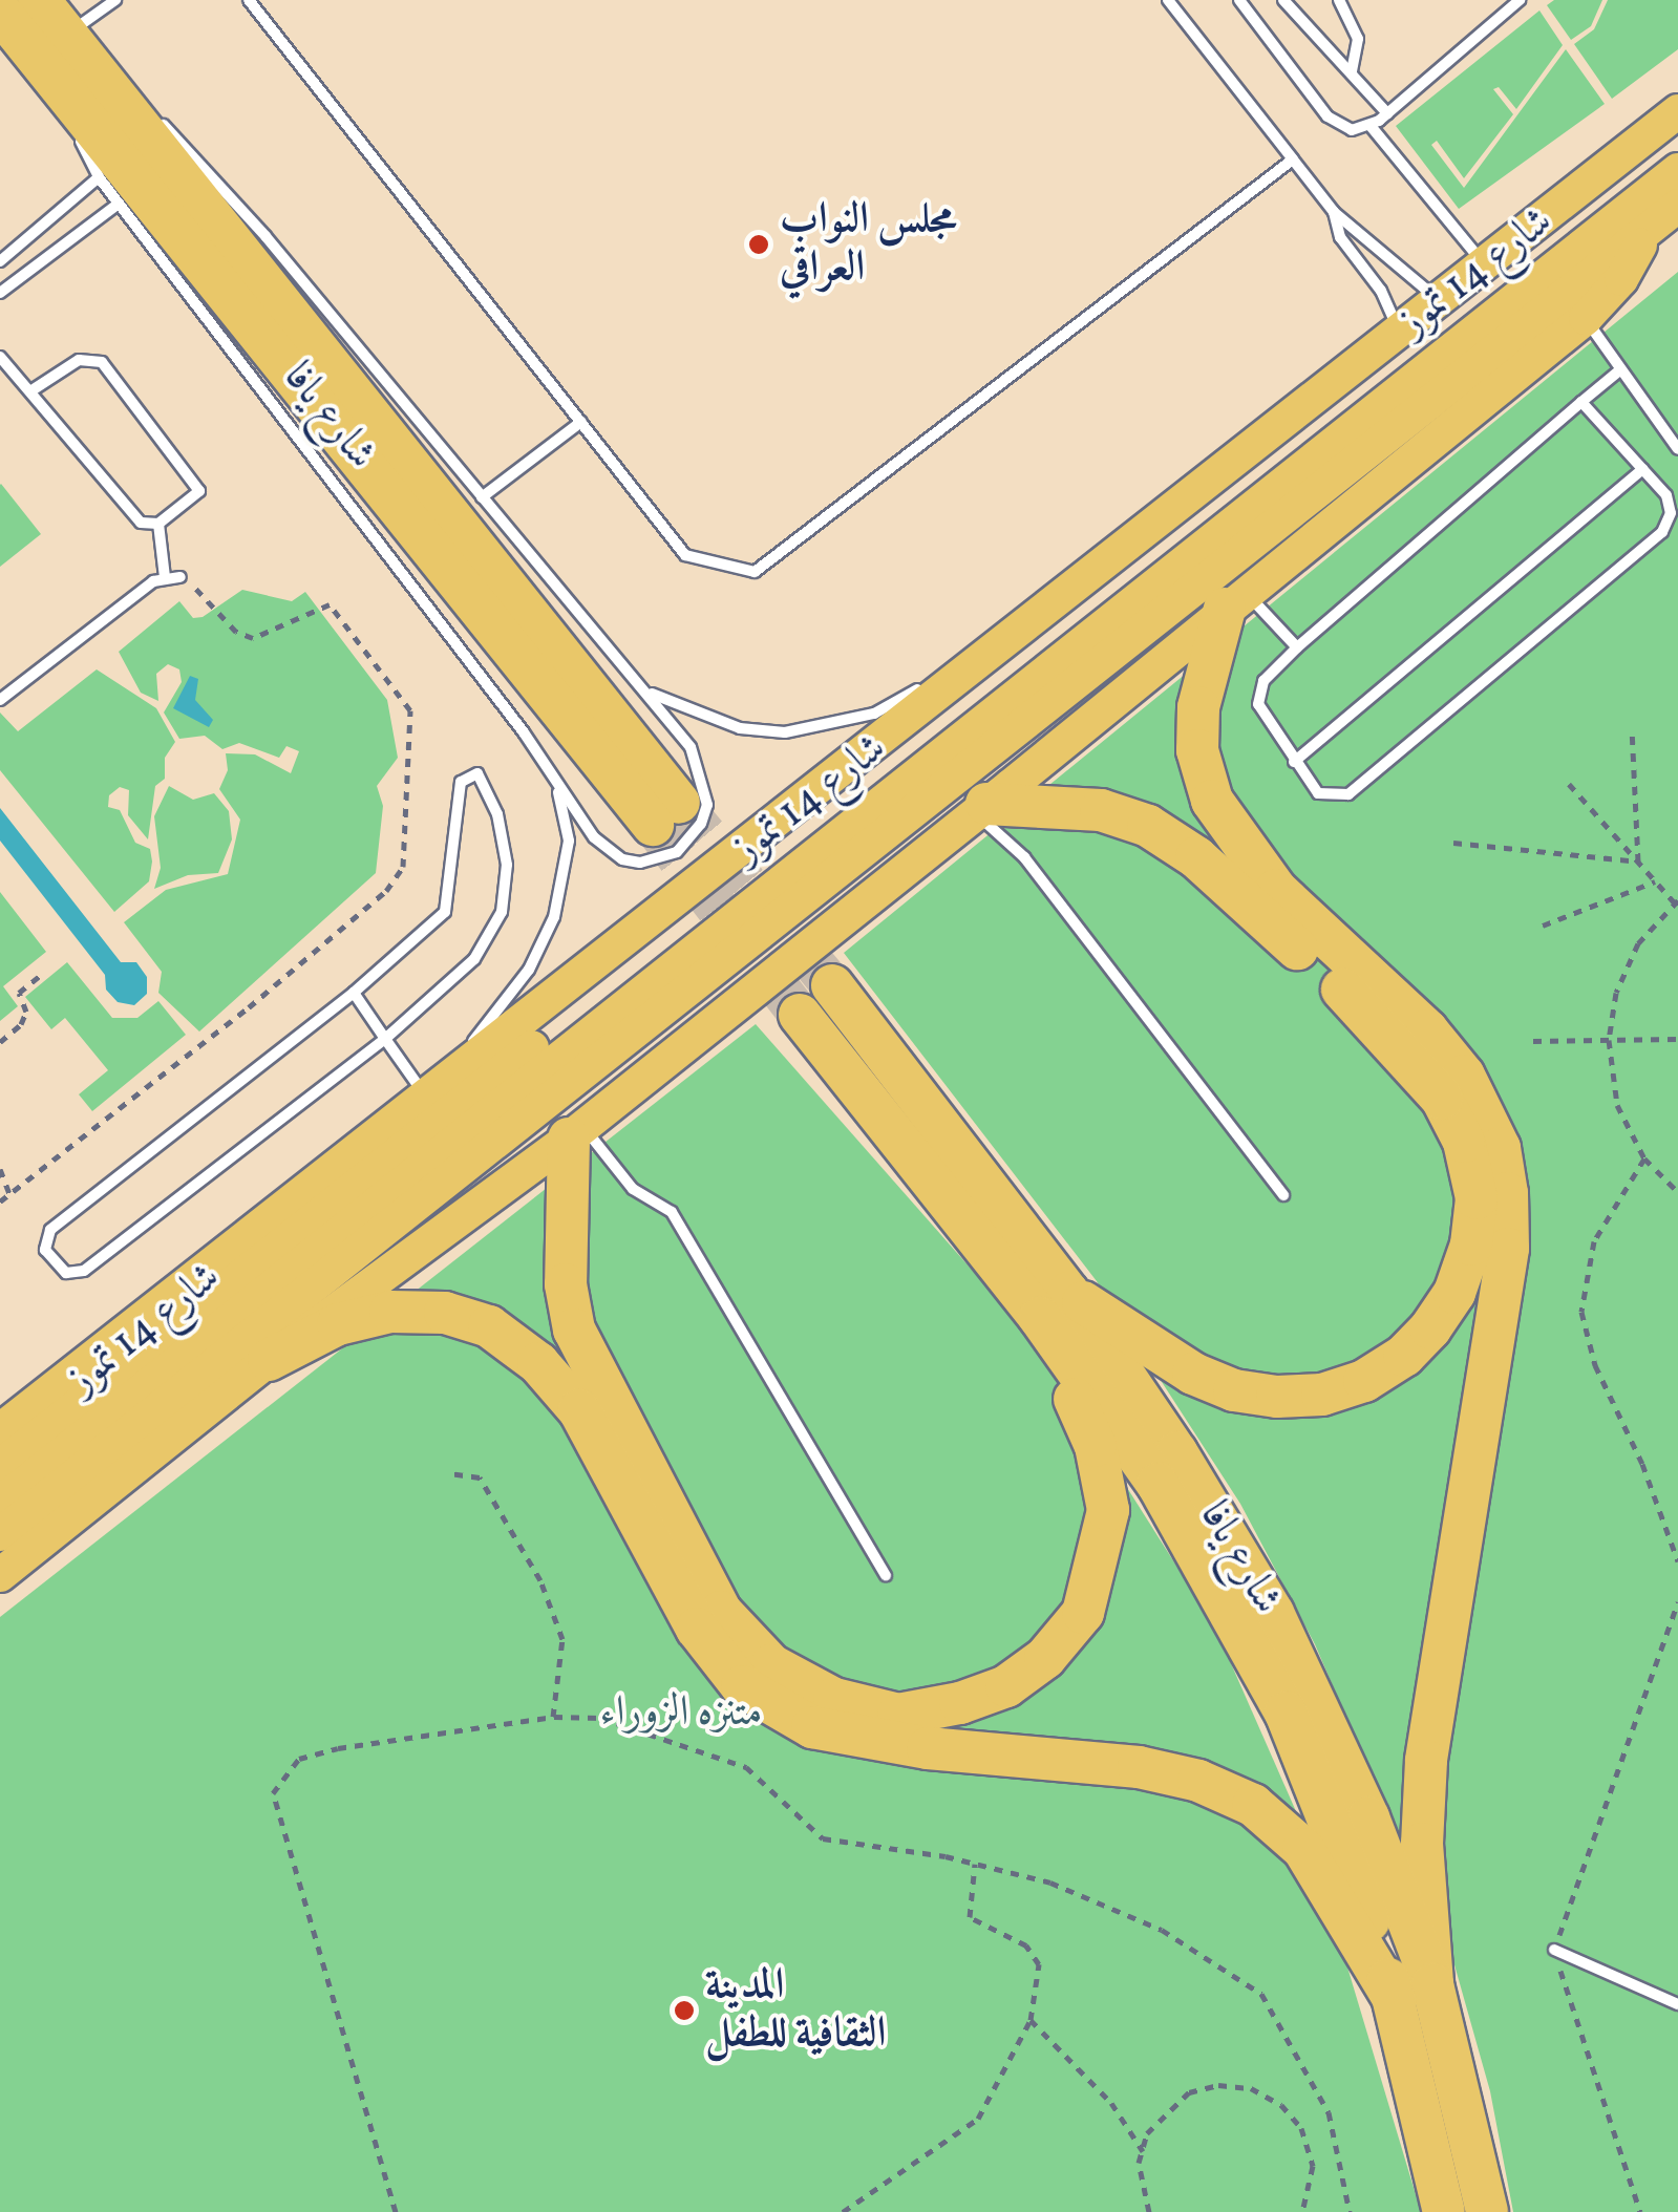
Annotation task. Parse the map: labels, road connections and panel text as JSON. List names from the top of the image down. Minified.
{"streets":{"highway":["شارع يافا"],"main road":["شارع 14 تموز"]},"parks":["متنزه الزوراء"],"places":["مجلس النواب العراقي","المدينة الثقافية للطفل"]}
